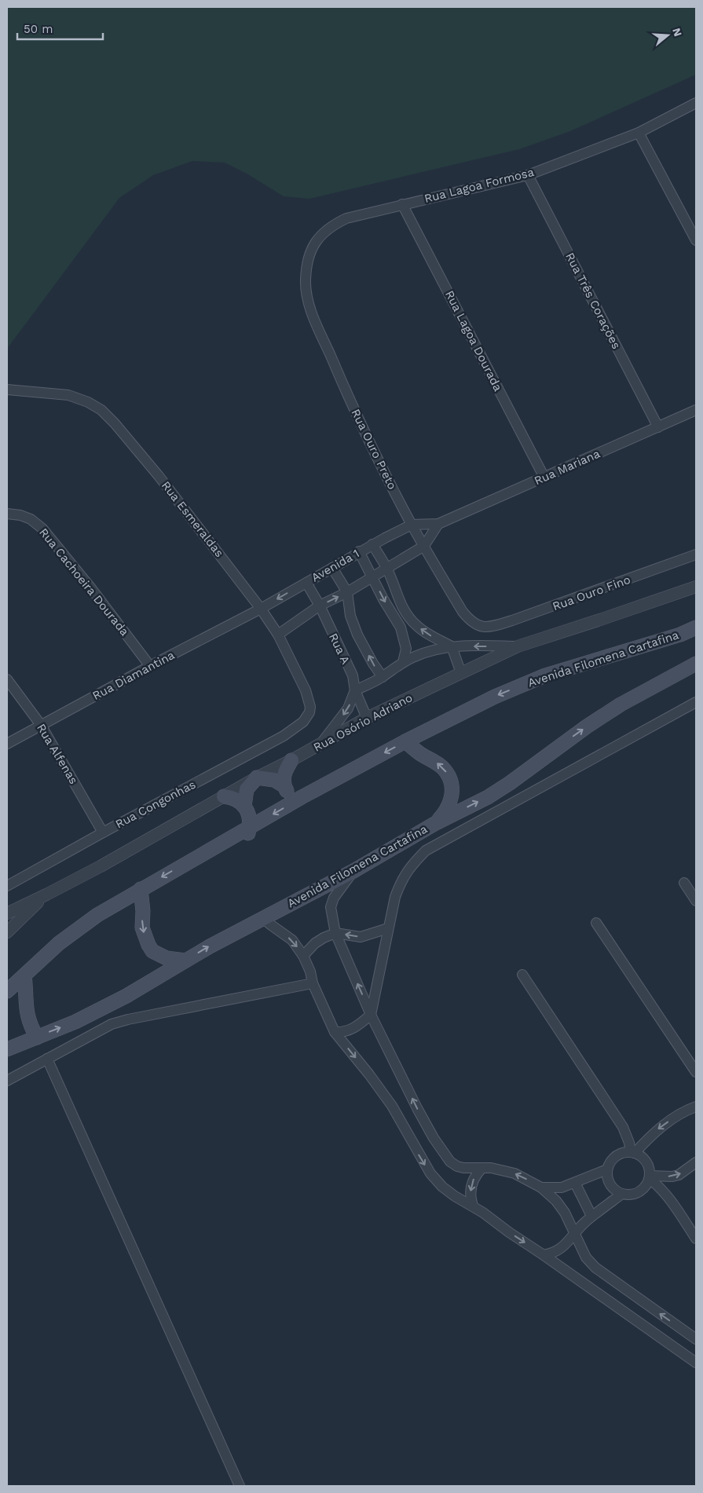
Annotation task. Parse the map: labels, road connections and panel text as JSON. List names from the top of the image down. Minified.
{"streets":{"main road":["Avenida Filomena Cartafina"],"street":["Rua Lagoa Formosa","Rua Três Corações","Rua Lagoa Dourada","Rua Ouro Preto","Rua Mariana","Rua Esmeraldas","Avenida 1","Rua Cachoeira Dourada","Rua Ouro Fino","Rua A","Rua Diamantina","Rua Osório Adriano","Rua Alfenas","Rua Congonhas"]},"crossings":[["Rua Lagoa Formosa","Rua Três Corações"],["Rua Lagoa Formosa","Rua Lagoa Dourada"],["Rua Lagoa Formosa","Rua Ouro Preto"],["Rua Três Corações","Rua Mariana"],["Rua Lagoa Dourada","Rua Mariana"],["Rua Ouro Preto","Rua Mariana"],["Rua Ouro Preto","Avenida 1"],["Rua Ouro Preto","Rua Ouro Fino"],["Rua Mariana","Avenida 1"],["Rua Esmeraldas","Avenida 1"],["Rua Esmeraldas","Rua Diamantina"],["Rua Esmeraldas","Rua Congonhas"],["Avenida 1","Rua A"],["Avenida 1","Rua Diamantina"],["Rua Cachoeira Dourada","Rua Diamantina"],["Rua A","Rua Osório Adriano"],["Rua Diamantina","Rua Alfenas"],["Rua Alfenas","Rua Congonhas"]],"scale_bar":"50 m","north":"right"}
